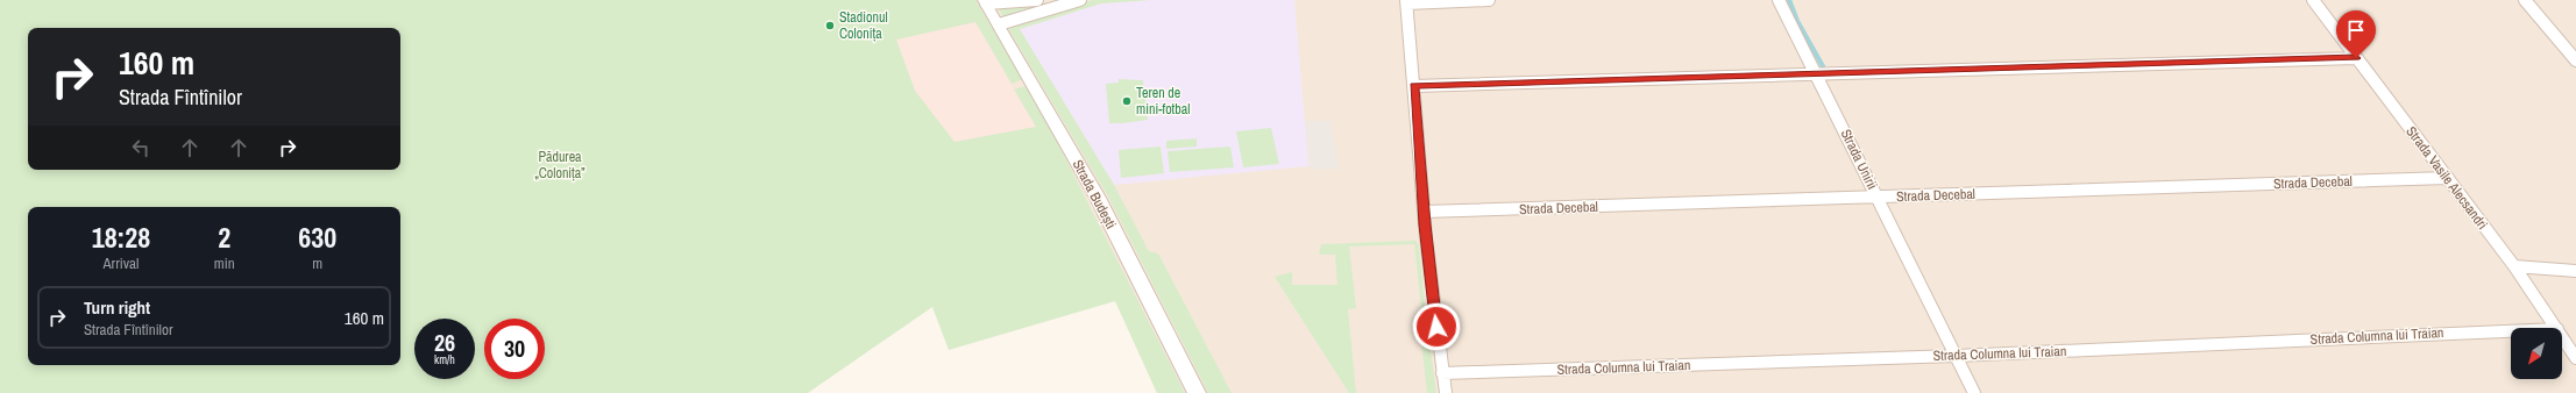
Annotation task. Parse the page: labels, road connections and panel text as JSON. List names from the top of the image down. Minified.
{"streets":{"street":["Strada Unirii","Strada Vasile Alecsandri","Strada Decebal","Strada Budești","Strada Columna lui Traian"]},"crossings":[["Strada Unirii","Strada Decebal"],["Strada Unirii","Strada Columna lui Traian"],["Strada Vasile Alecsandri","Strada Decebal"]],"parks":["Pădurea „Colonița”"],"places":["Stadionul Colonița","Teren de mini-fotbal"],"north":"bottom left","page":{"turn":["160 m","Strada Fîntînilor"],"eta":["18:28","Arrival","2","min","630","m"],"list":[{"name":"Turn right","note":"Strada Fîntînilor","value":"160 m"}],"speed":"26 km/h","limit":"30"}}
